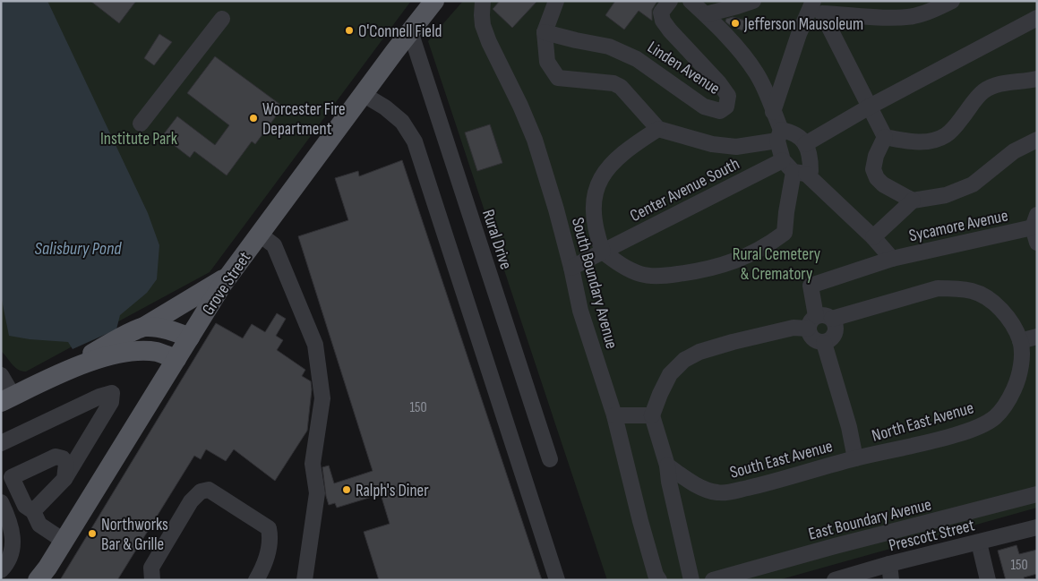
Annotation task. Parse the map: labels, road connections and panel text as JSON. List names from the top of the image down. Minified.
{"streets":{"main road":["Grove Street"],"street":["Linden Avenue","Center Avenue South","Sycamore Avenue","Rural Drive","South Boundary Avenue","North East Avenue","South East Avenue","East Boundary Avenue","Prescott Street"]},"crossings":[["Center Avenue South","South Boundary Avenue"],["Rural Drive","Grove Street"],["North East Avenue","South East Avenue"]],"water":["Salisbury Pond"],"parks":["Institute Park","Rural Cemetery & Crematory"],"places":["Jefferson Mausoleum","O'Connell Field","Worcester Fire Department","Ralph's Diner","Northworks Bar & Grille"],"house_numbers":["150","150"]}
